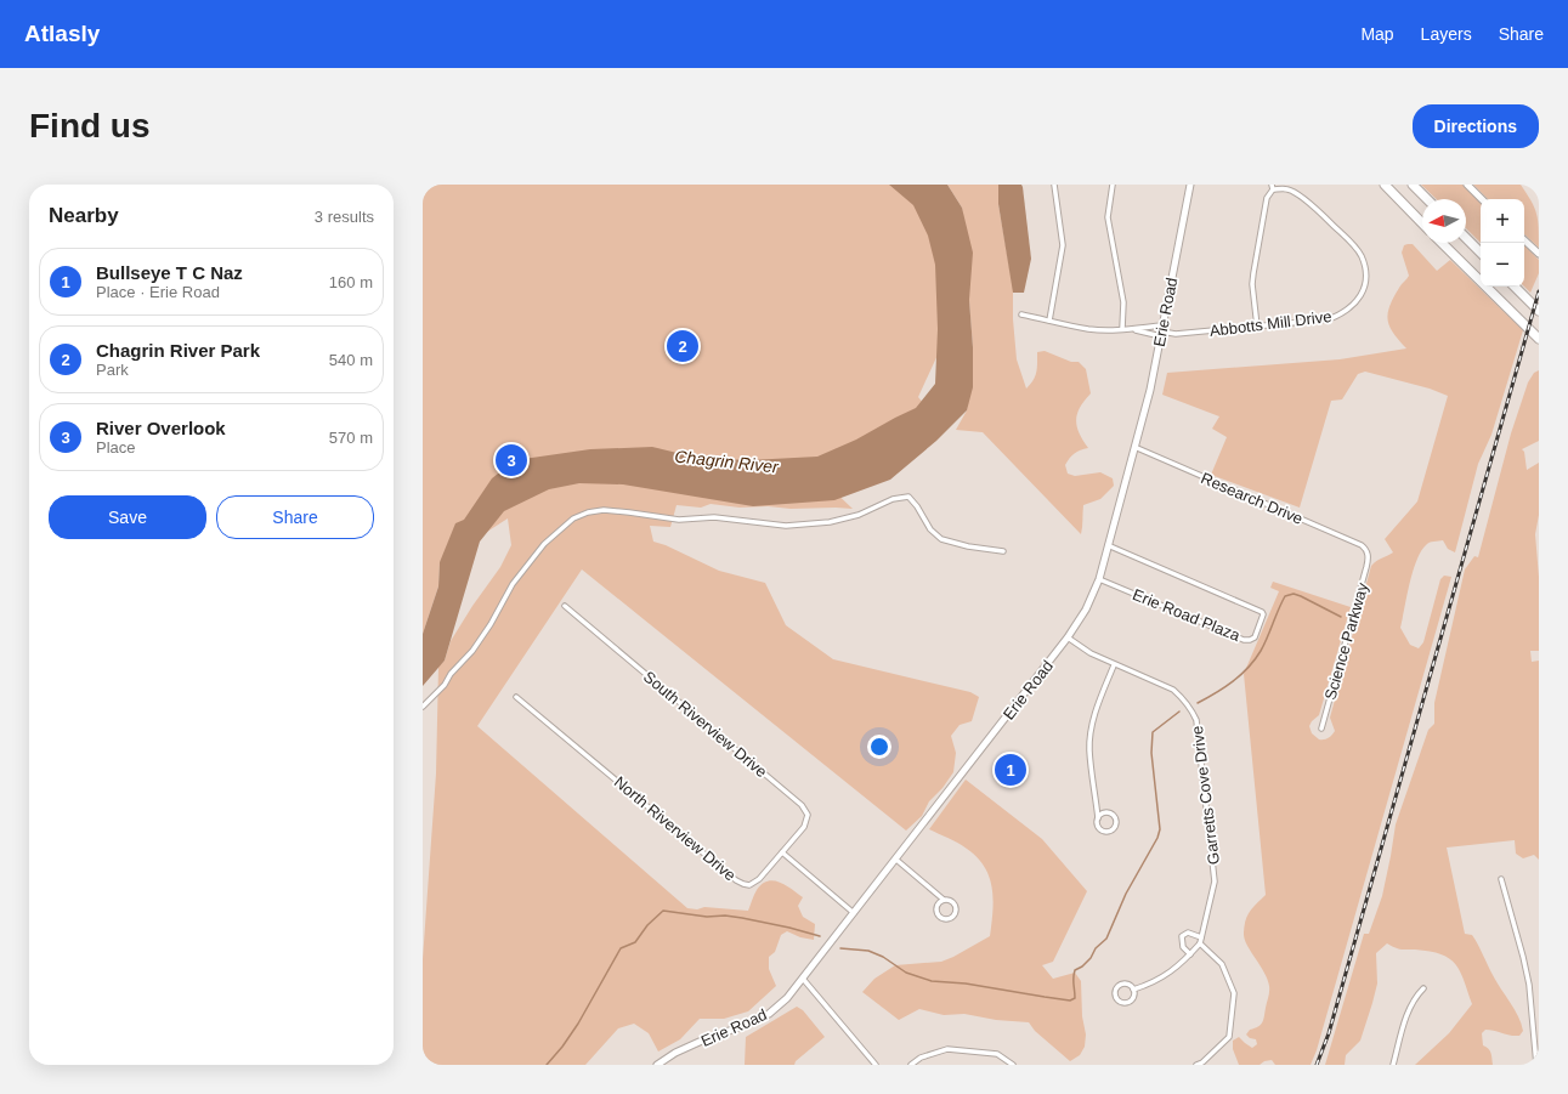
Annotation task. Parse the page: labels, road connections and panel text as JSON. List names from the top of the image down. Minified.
{"streets":{"street":["Erie Road","Abbotts Mill Drive","Research Drive","Erie Road Plaza","Science Parkway","South Riverview Drive","Garretts Cove Drive","North Riverview Drive"]},"crossings":[["Erie Road","Abbotts Mill Drive"],["Erie Road","Research Drive"],["Erie Road","Erie Road Plaza"],["Erie Road","Garretts Cove Drive"],["Research Drive","Science Parkway"],["South Riverview Drive","North Riverview Drive"]],"water":["Chagrin River"],"north":"left","page":{"header":"Atlasly","nav":["Map","Layers","Share"],"buttons":["Directions",["Save","Share"]],"title":"Find us","heading":["Nearby","3 results"],"map_buttons":["+","−"],"list":[{"mark":"1","name":"Bullseye T C Naz","note":"Place · Erie Road","value":"160 m"},{"mark":"2","name":"Chagrin River Park","note":"Park","value":"540 m"},{"mark":"3","name":"River Overlook","note":"Place","value":"570 m"}],"pins":["2","3","1"]}}
